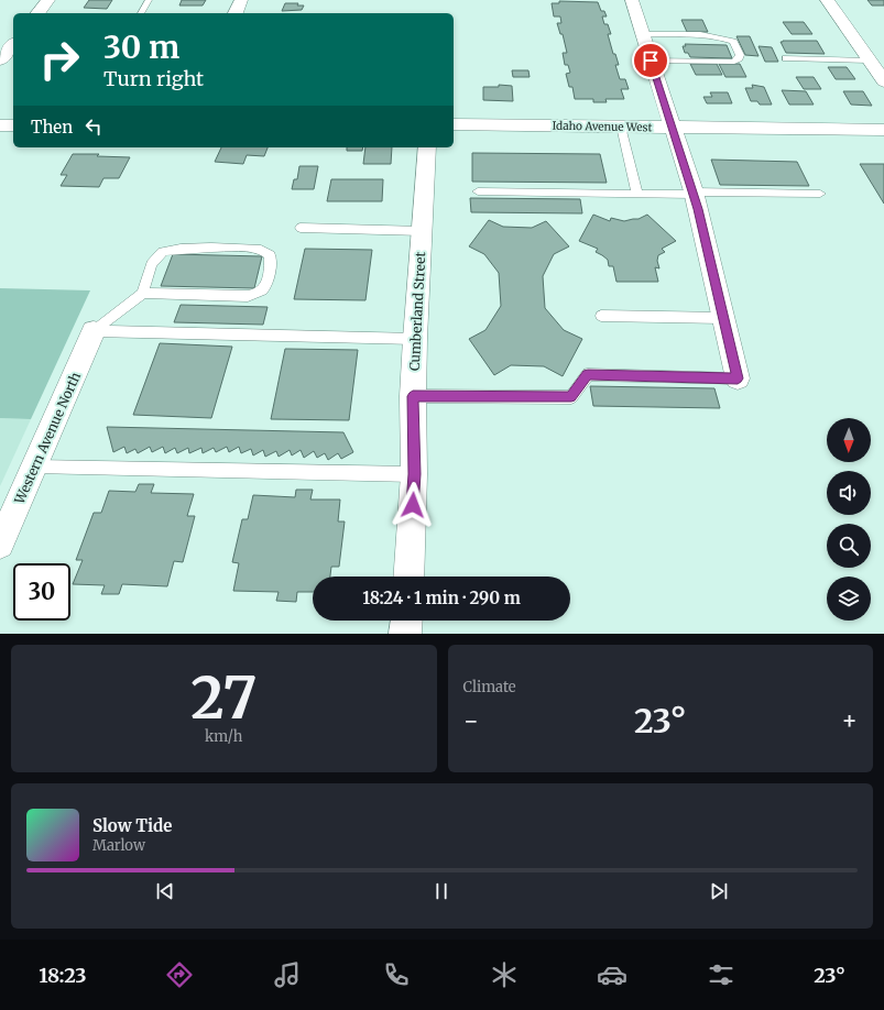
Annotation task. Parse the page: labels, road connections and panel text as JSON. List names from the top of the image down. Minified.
{"streets":{"street":["Idaho Avenue West","Cumberland Street","Western Avenue North"]},"north":"bottom","page":{"turn":["30 m","Turn right"],"then":"Then","limit":"30","trip":"18:24 · 1 min · 290 m","tile":[["27","km/h"],"Climate"],"heat":["−","23°","+"],"song":["Slow Tide","Marlow"],"tabs":["18:23","23°"]}}
